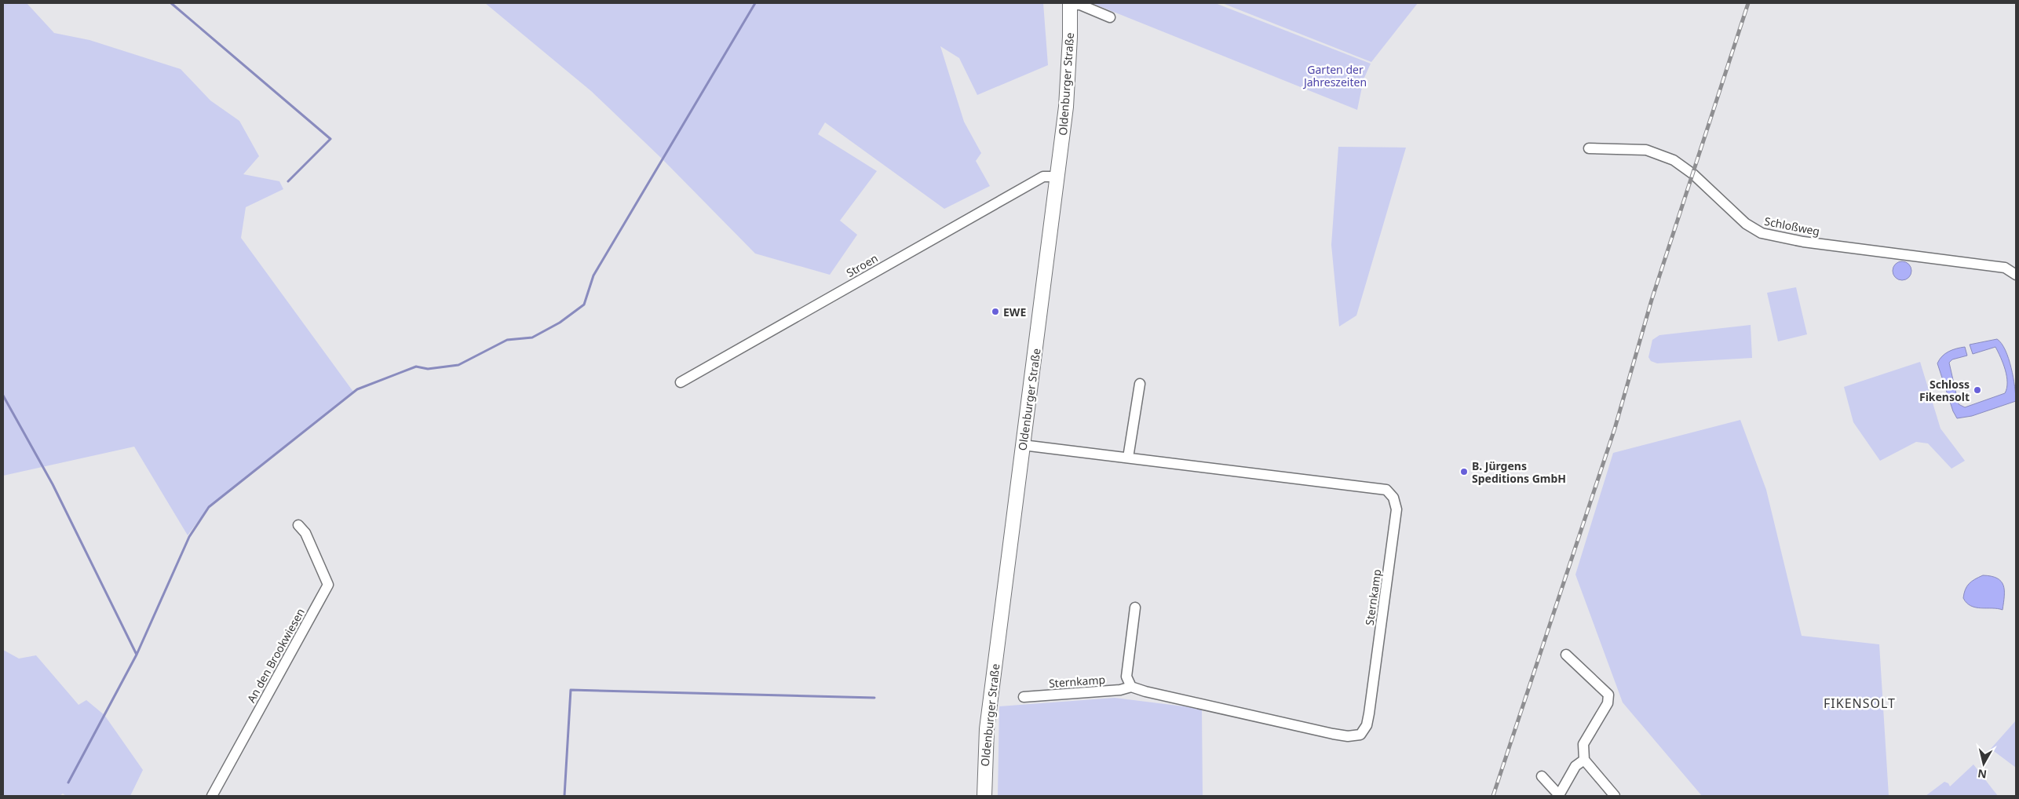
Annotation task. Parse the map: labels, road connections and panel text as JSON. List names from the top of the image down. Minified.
{"streets":{"main road":["Oldenburger Straße"],"street":["Schloßweg","Stroen","Sternkamp","An den Brookwiesen"]},"crossings":[["Oldenburger Straße","Stroen"],["Oldenburger Straße","Sternkamp"]],"districts":["FIKENSOLT"],"parks":["Garten der Jahreszeiten"],"places":["EWE","Schloss Fikensolt","B. Jürgens Speditions GmbH"],"north":"bottom"}
